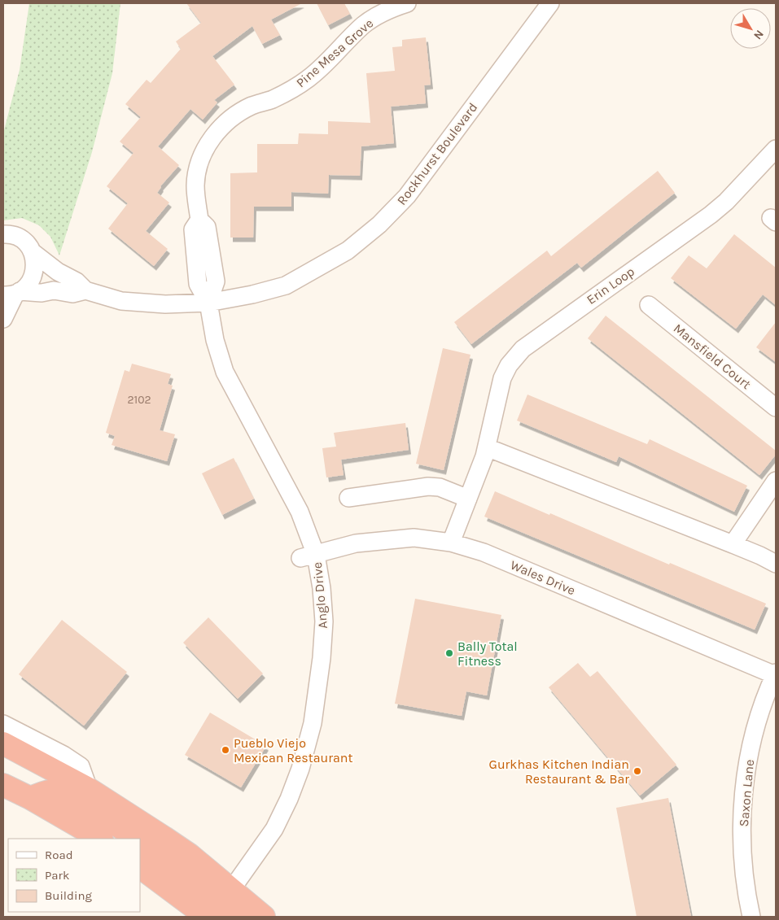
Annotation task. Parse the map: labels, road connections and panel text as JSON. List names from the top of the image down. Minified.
{"streets":{"street":["Pine Mesa Grove","Rockhurst Boulevard","Erin Loop","Mansfield Court","Wales Drive","Anglo Drive","Saxon Lane"]},"crossings":[["Pine Mesa Grove","Rockhurst Boulevard"],["Pine Mesa Grove","Anglo Drive"],["Rockhurst Boulevard","Anglo Drive"],["Erin Loop","Wales Drive"],["Wales Drive","Anglo Drive"],["Wales Drive","Saxon Lane"]],"places":["Bally Total Fitness","Pueblo Viejo Mexican Restaurant","Gurkhas Kitchen Indian Restaurant & Bar"],"house_numbers":["2102"],"legend":["Road","Park","Building"],"north":"bottom right"}
